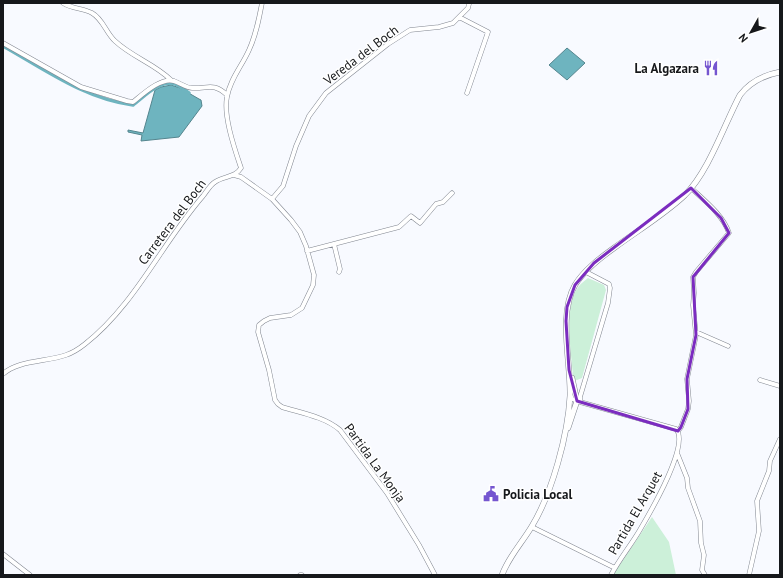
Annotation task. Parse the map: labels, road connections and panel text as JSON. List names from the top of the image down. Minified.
{"streets":{"street":["Vereda del Boch","Carretera del Boch","Partida La Monja","Partida El Arquet"]},"places":{"restaurant":["La Algazara"],"public building":["Policia Local"]},"north":"bottom left"}
